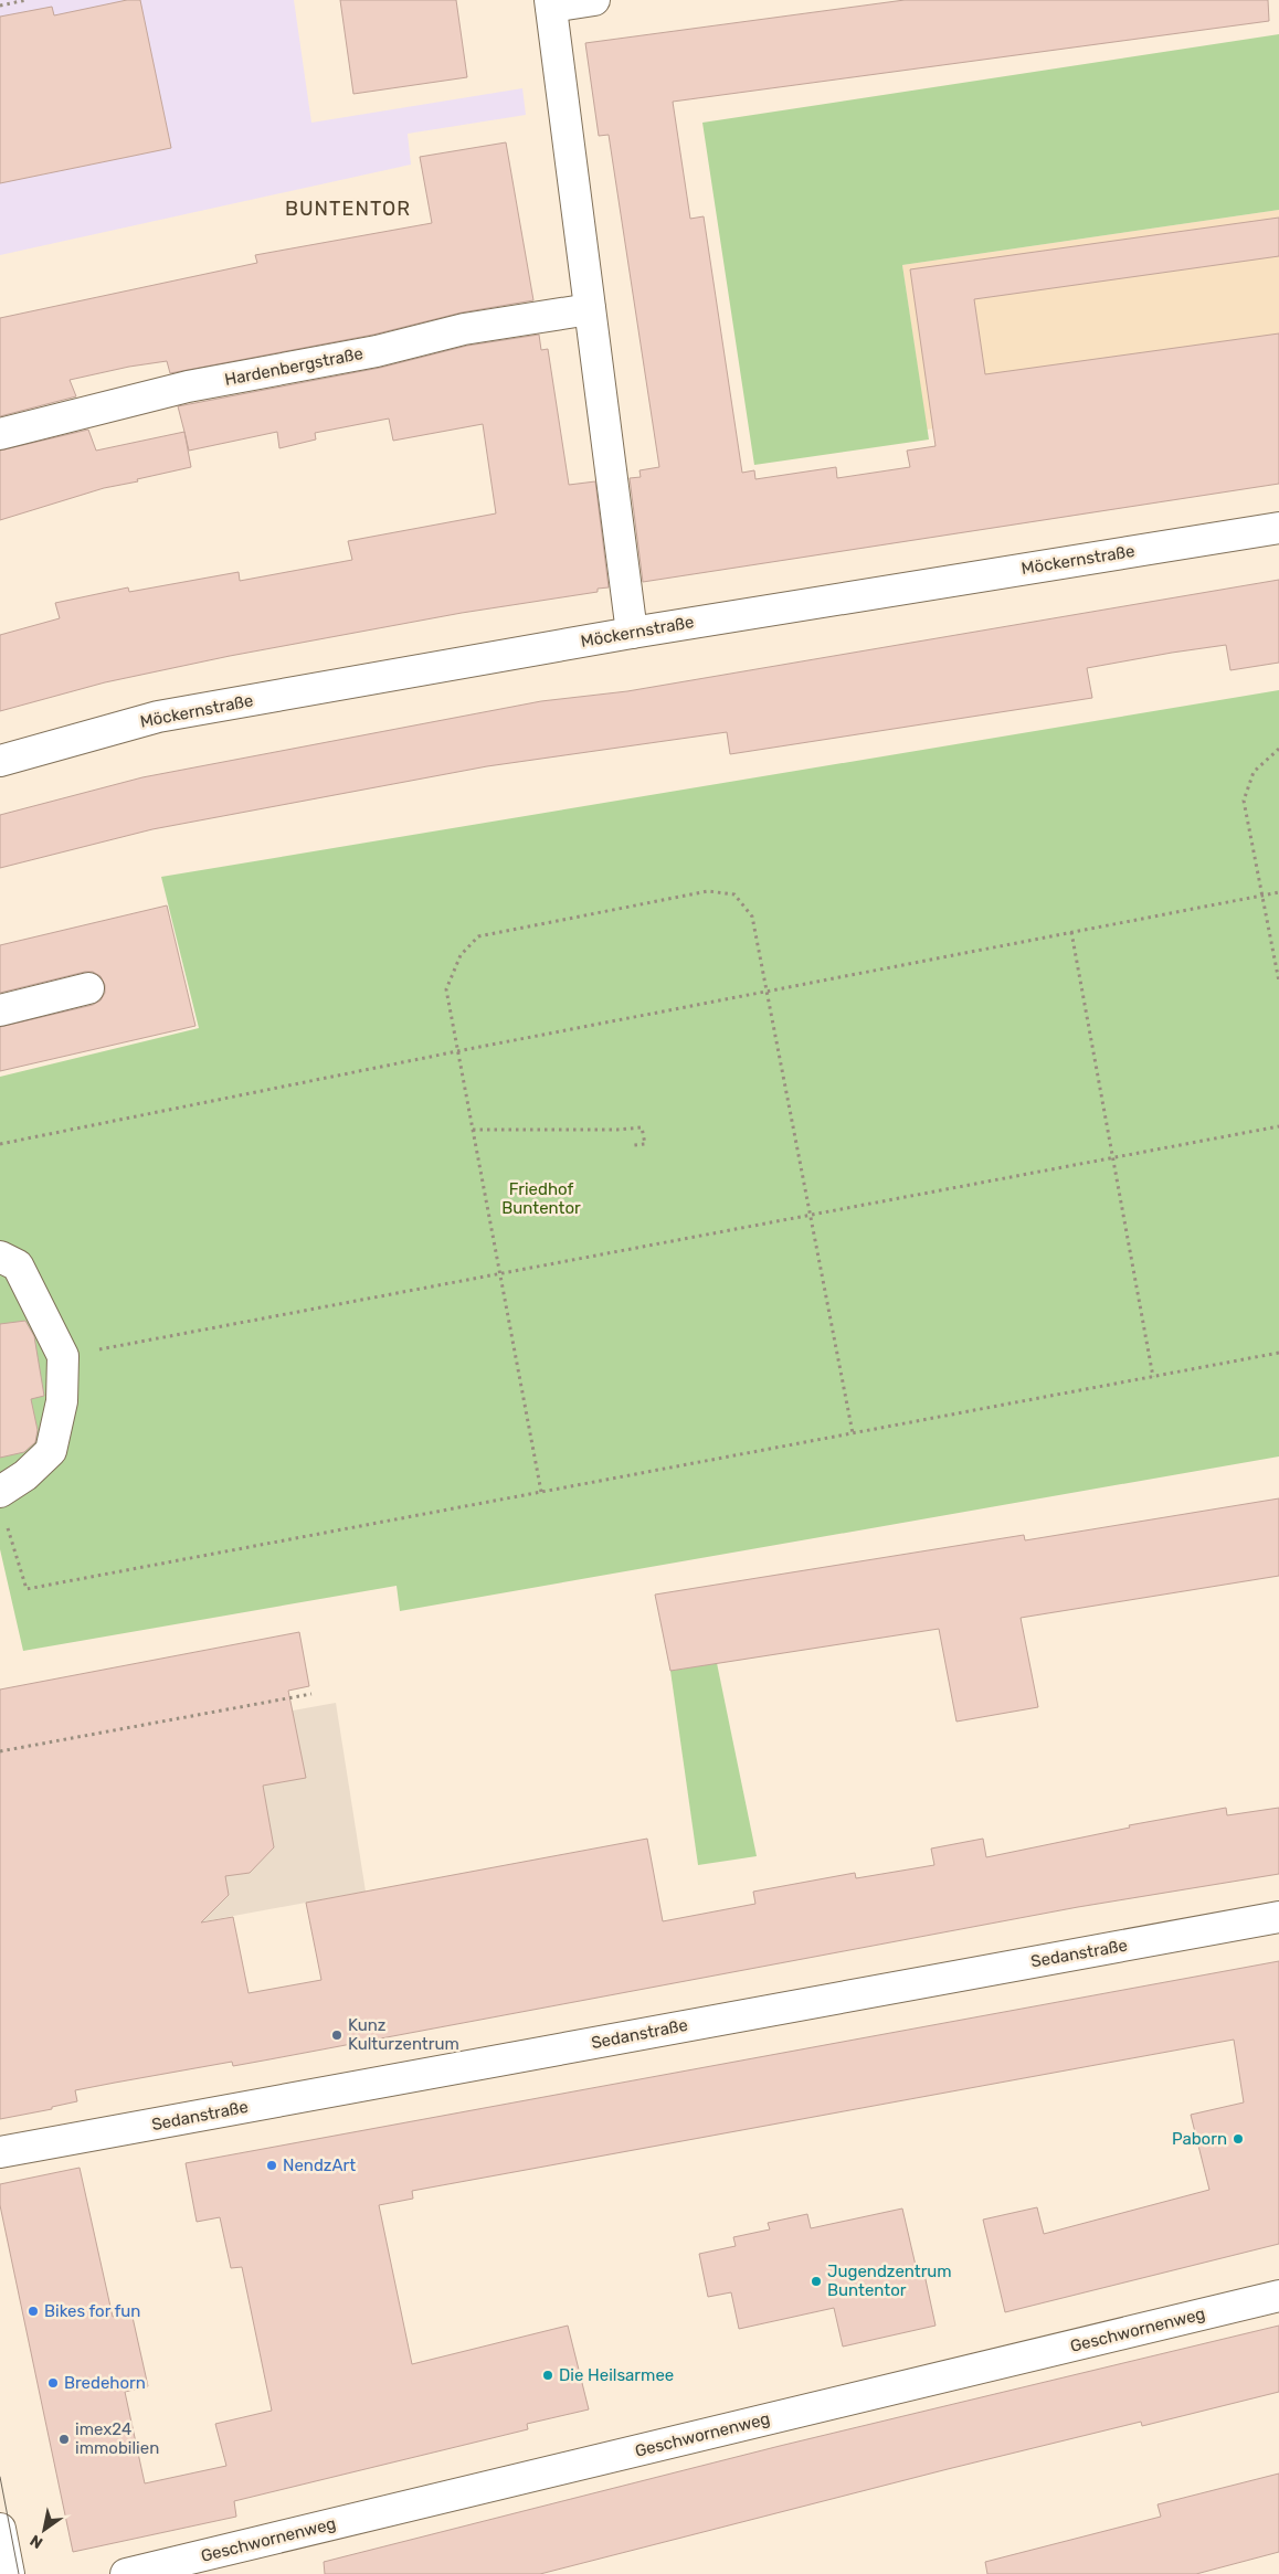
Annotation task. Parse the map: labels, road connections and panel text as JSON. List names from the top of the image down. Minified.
{"streets":{"street":["Hardenbergstraße","Möckernstraße","Sedanstraße","Geschwornenweg"]},"districts":["BUNTENTOR"],"parks":["Friedhof Buntentor"],"places":["Kunz Kulturzentrum","Paborn","NendzArt","Jugendzentrum Buntentor","Bikes for fun","Die Heilsarmee","Bredehorn","imex24 immobilien"],"north":"bottom left"}
